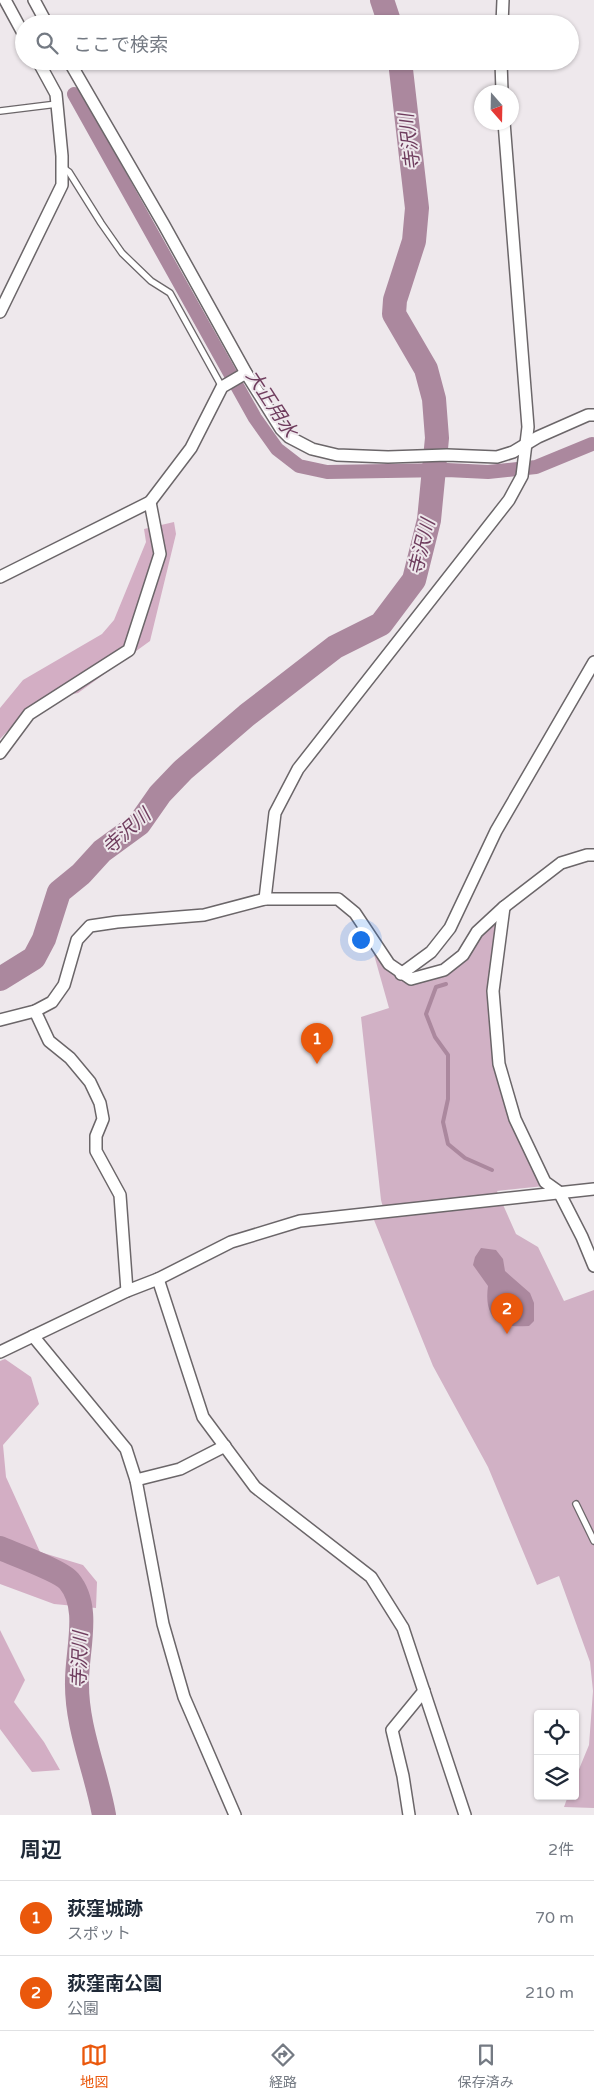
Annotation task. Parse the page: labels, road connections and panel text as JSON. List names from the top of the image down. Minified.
{"water":["寺沢川","大正用水"],"north":"bottom","page":{"search":"ここで検索","pins":["1","2"],"heading":["周辺","2件"],"list":[{"mark":"1","name":"荻窪城跡","note":"スポット","value":"70 m"},{"mark":"2","name":"荻窪南公園","note":"公園","value":"210 m"}],"nav":["地図","経路","保存済み"]}}
